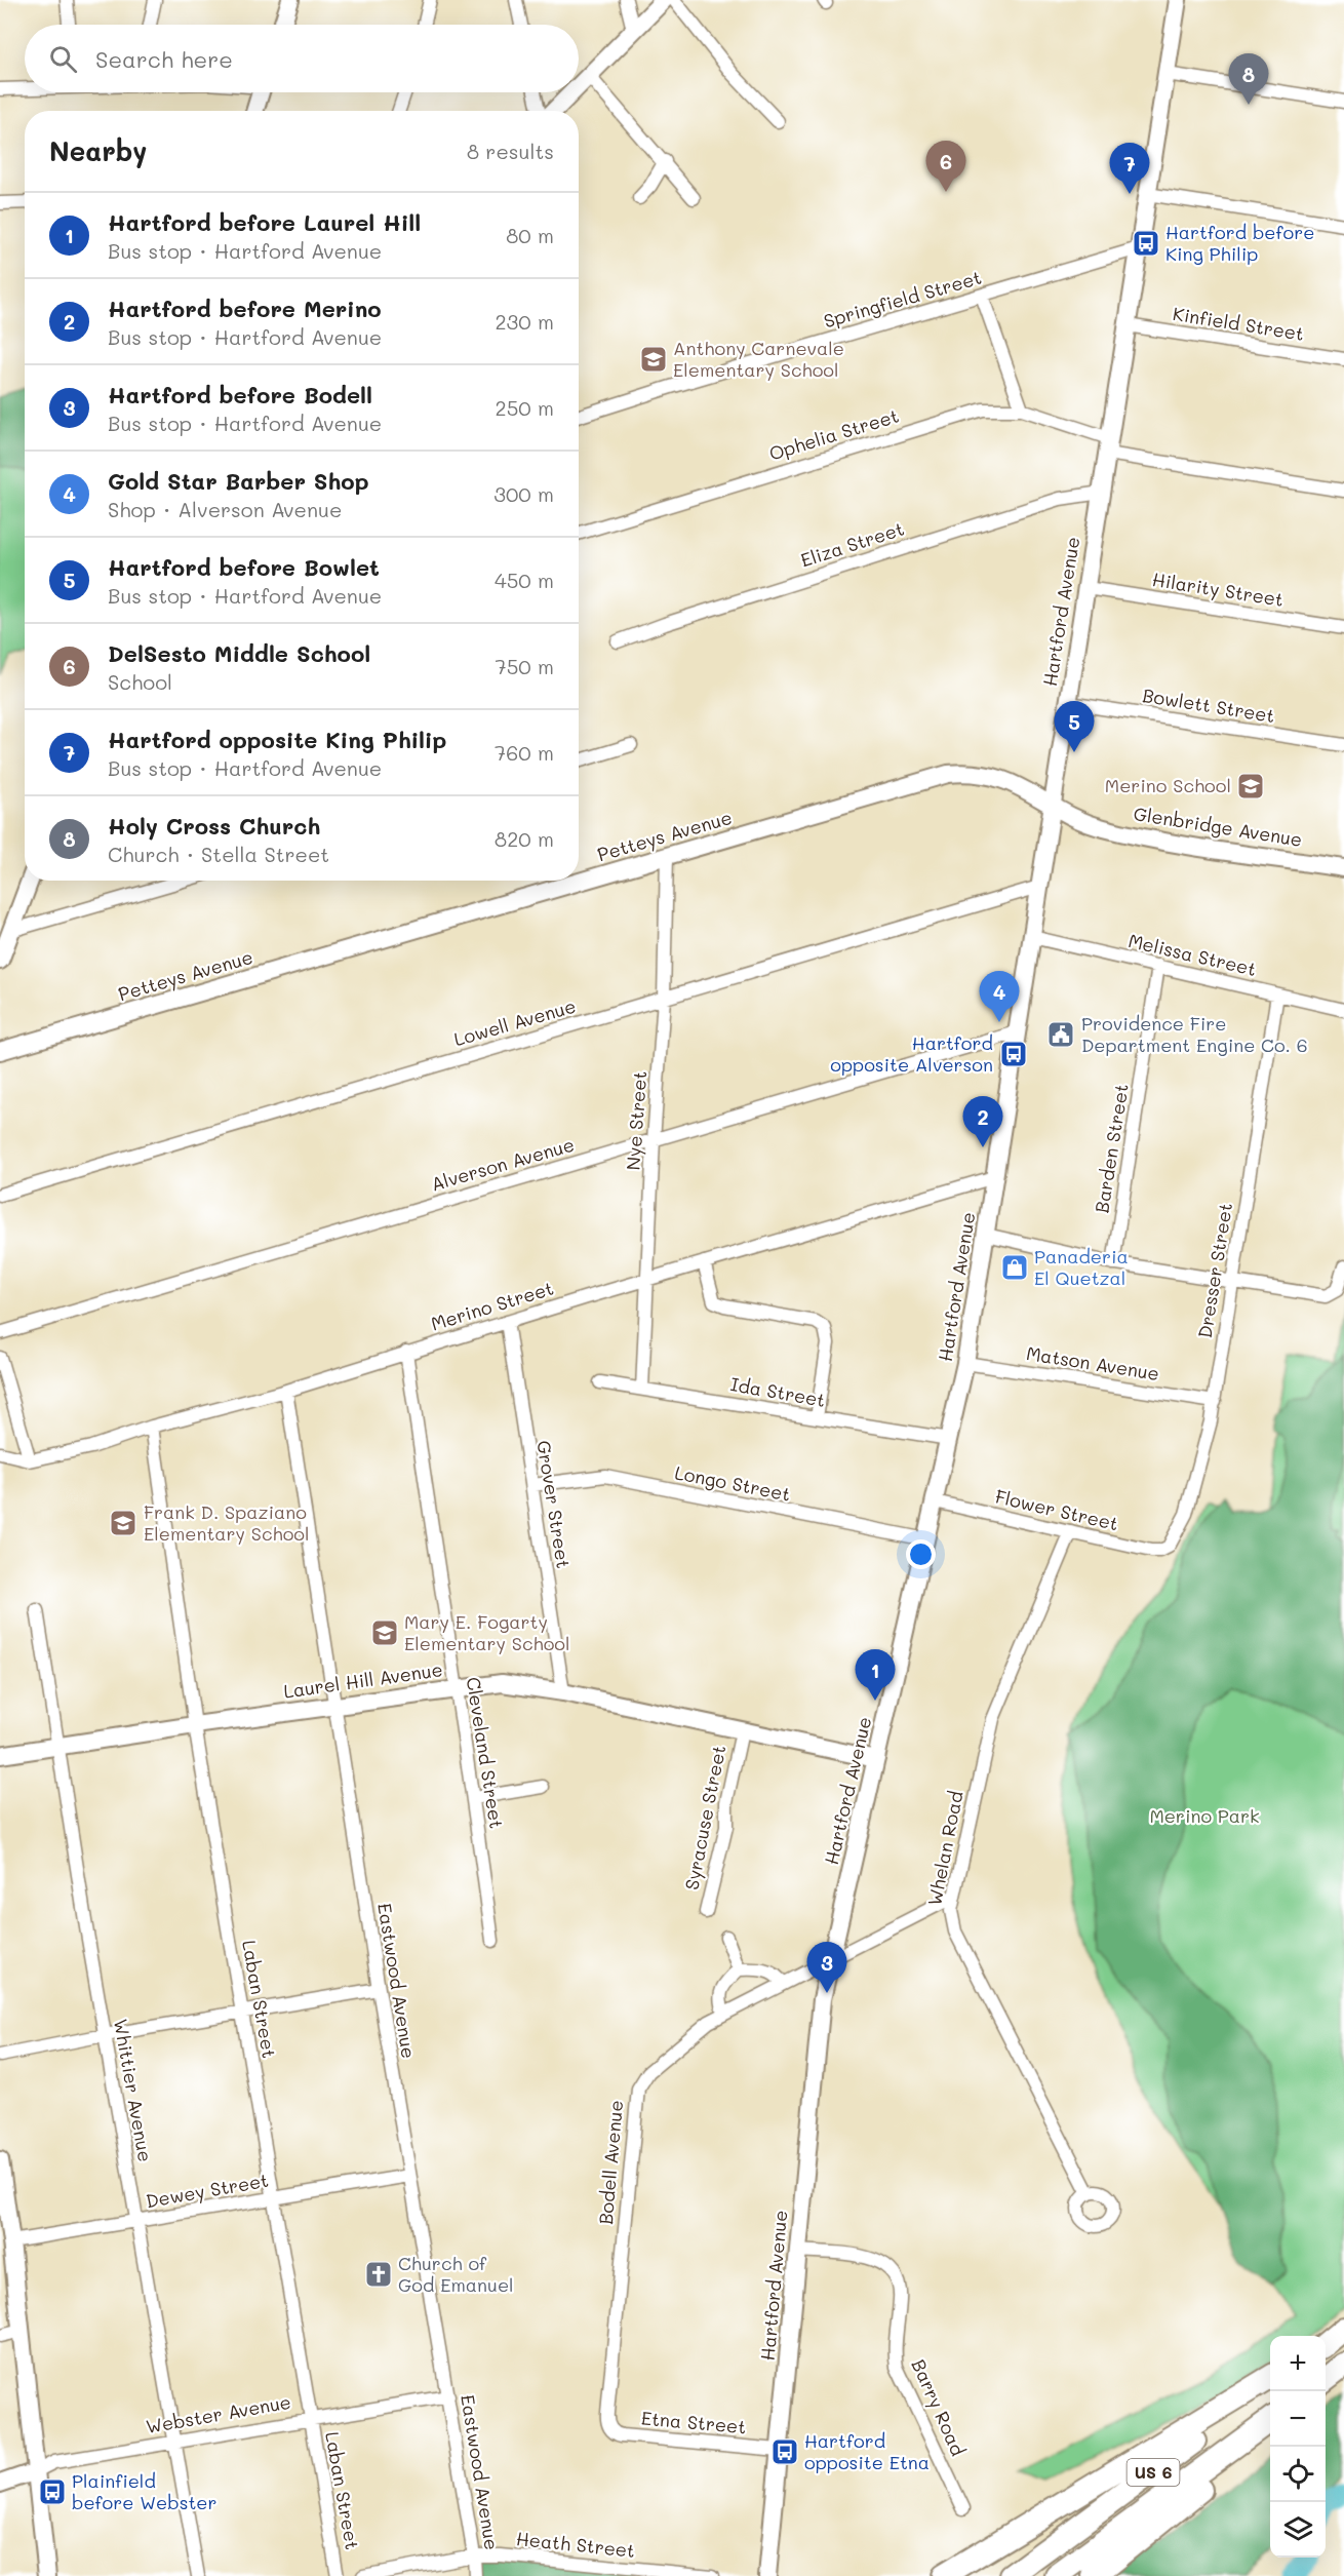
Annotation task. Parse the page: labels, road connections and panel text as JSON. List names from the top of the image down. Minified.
{"streets":{"highway":["US 6"],"main road":["Hartford Avenue","Glenbridge Avenue","Petteys Avenue","Laurel Hill Avenue","Webster Avenue"],"street":["Springfield Street","Kinfield Street","Ophelia Street","Eliza Street","Hilarity Street","Bowlett Street","Melissa Street","Lowell Avenue","Nye Street","Barden Street","Alverson Avenue","Dresser Street","Merino Street","Matson Avenue","Ida Street","Longo Street","Grover Street","Flower Street","Cleveland Street","Syracuse Street","Whelan Road","Eastwood Avenue","Laban Street","Whittier Avenue","Bodell Avenue","Dewey Street","Barry Road","Etna Street","Heath Street"]},"crossings":[["Springfield Street","Hartford Avenue"],["Kinfield Street","Hartford Avenue"],["Ophelia Street","Hartford Avenue"],["Eliza Street","Hartford Avenue"],["Hilarity Street","Hartford Avenue"],["Hartford Avenue","Bowlett Street"],["Hartford Avenue","Glenbridge Avenue"],["Hartford Avenue","Petteys Avenue"],["Hartford Avenue","Melissa Street"],["Hartford Avenue","Lowell Avenue"],["Hartford Avenue","Alverson Avenue"],["Hartford Avenue","Merino Street"],["Hartford Avenue","Matson Avenue"],["Hartford Avenue","Ida Street"],["Hartford Avenue","Longo Street"],["Hartford Avenue","Flower Street"],["Hartford Avenue","Laurel Hill Avenue"],["Hartford Avenue","Bodell Avenue"],["Hartford Avenue","Barry Road"],["Hartford Avenue","Etna Street"],["Glenbridge Avenue","Petteys Avenue"],["Petteys Avenue","Nye Street"],["Melissa Street","Barden Street"],["Melissa Street","Dresser Street"],["Lowell Avenue","Nye Street"],["Nye Street","Alverson Avenue"],["Nye Street","Merino Street"],["Nye Street","Ida Street"],["Dresser Street","Matson Avenue"],["Dresser Street","Flower Street"],["Merino Street","Grover Street"],["Merino Street","Cleveland Street"],["Merino Street","Eastwood Avenue"],["Merino Street","Laban Street"],["Longo Street","Grover Street"],["Grover Street","Laurel Hill Avenue"],["Flower Street","Whelan Road"],["Laurel Hill Avenue","Cleveland Street"],["Laurel Hill Avenue","Syracuse Street"],["Laurel Hill Avenue","Eastwood Avenue"],["Laurel Hill Avenue","Laban Street"],["Laurel Hill Avenue","Whittier Avenue"],["Whelan Road","Bodell Avenue"],["Eastwood Avenue","Dewey Street"],["Eastwood Avenue","Webster Avenue"],["Eastwood Avenue","Heath Street"],["Laban Street","Dewey Street"],["Laban Street","Webster Avenue"],["Whittier Avenue","Dewey Street"],["Whittier Avenue","Webster Avenue"],["Bodell Avenue","Etna Street"]],"parks":["Merino Park"],"places":{"bus stop":["Hartford before King Philip","Hartford opposite Alverson","Hartford opposite Etna","Plainfield before Webster"],"school or university":["Anthony Carnevale Elementary School","Merino School","Frank D. Spaziano Elementary School","Mary E. Fogarty Elementary School"],"public building":["Providence Fire Department Engine Co. 6"],"shop":["Panaderia El Quetzal"],"church":["Church of God Emanuel"]},"page":{"search":"Search here","pins":["8","6","7","5","4","2","1","3"],"heading":["Nearby","8 results"],"list":[{"mark":"1","name":"Hartford before Laurel Hill","note":"Bus stop · Hartford Avenue","value":"80 m"},{"mark":"2","name":"Hartford before Merino","note":"Bus stop · Hartford Avenue","value":"230 m"},{"mark":"3","name":"Hartford before Bodell","note":"Bus stop · Hartford Avenue","value":"250 m"},{"mark":"4","name":"Gold Star Barber Shop","note":"Shop · Alverson Avenue","value":"300 m"},{"mark":"5","name":"Hartford before Bowlet","note":"Bus stop · Hartford Avenue","value":"450 m"},{"mark":"6","name":"DelSesto Middle School","note":"School","value":"750 m"},{"mark":"7","name":"Hartford opposite King Philip","note":"Bus stop · Hartford Avenue","value":"760 m"},{"mark":"8","name":"Holy Cross Church","note":"Church · Stella Street","value":"820 m"}],"map_buttons":["+","−"]}}
